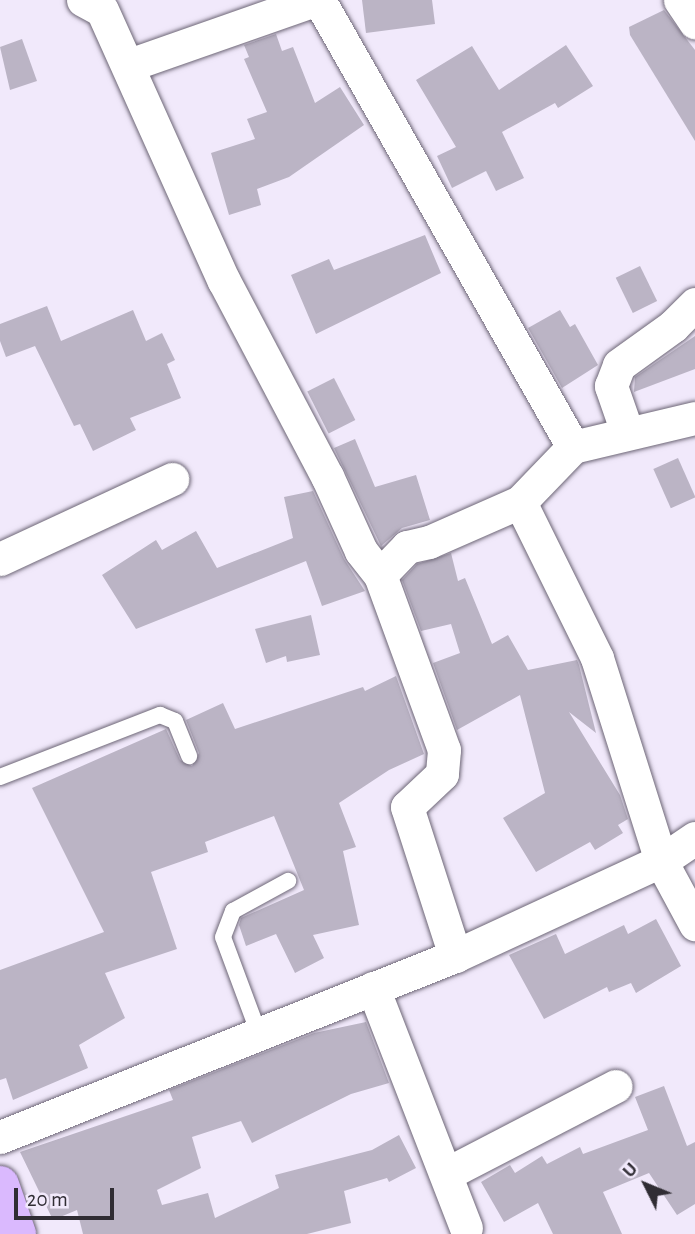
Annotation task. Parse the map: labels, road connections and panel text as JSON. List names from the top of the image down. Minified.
{"scale_bar":"20 m","north":"top left"}
